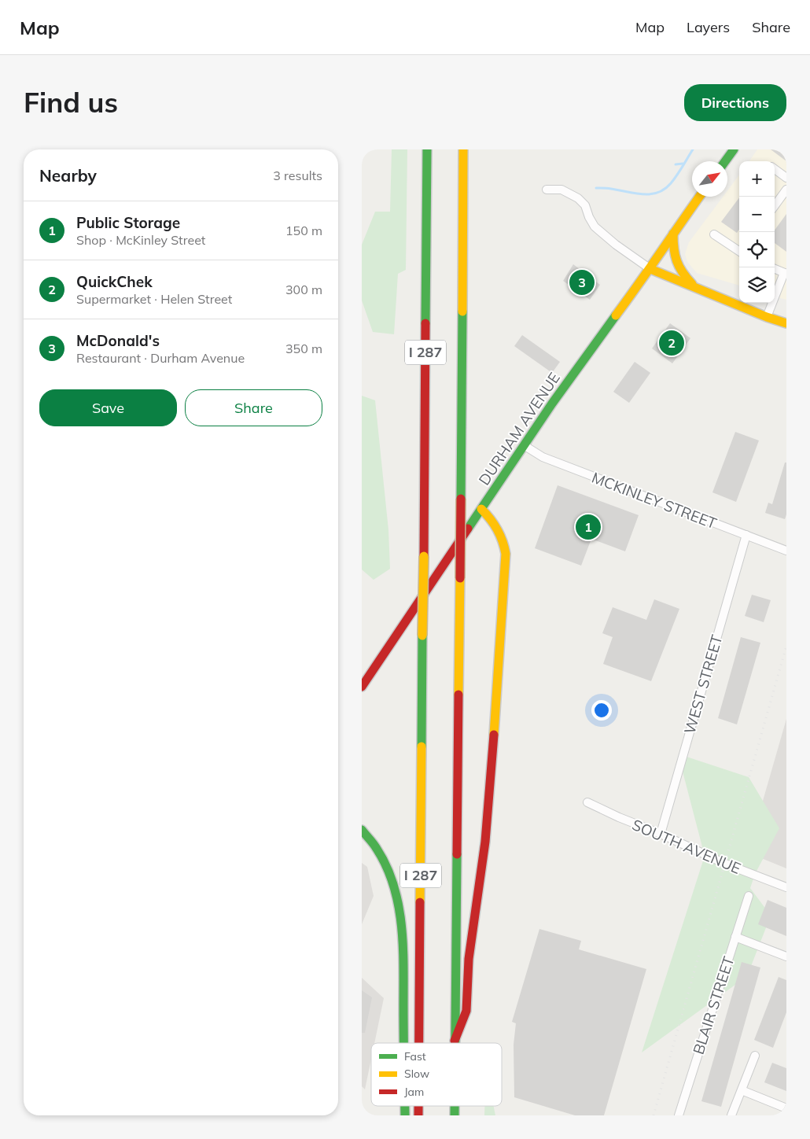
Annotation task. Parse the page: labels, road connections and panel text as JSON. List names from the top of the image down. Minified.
{"streets":{"main road":["I 287","DURHAM AVENUE"],"street":["MCKINLEY STREET","WEST STREET","SOUTH AVENUE","BLAIR STREET"]},"crossings":[["DURHAM AVENUE","MCKINLEY STREET"],["MCKINLEY STREET","WEST STREET"],["WEST STREET","SOUTH AVENUE"]],"legend":["Fast","Slow","Jam"],"north":"top right","page":{"header":"Map","nav":["Map","Layers","Share"],"buttons":["Directions",["Save","Share"]],"title":"Find us","heading":["Nearby","3 results"],"map_buttons":["+","−"],"list":[{"mark":"1","name":"Public Storage","note":"Shop · McKinley Street","value":"150 m"},{"mark":"2","name":"QuickChek","note":"Supermarket · Helen Street","value":"300 m"},{"mark":"3","name":"McDonald's","note":"Restaurant · Durham Avenue","value":"350 m"}],"pins":["3","2","1"]}}
